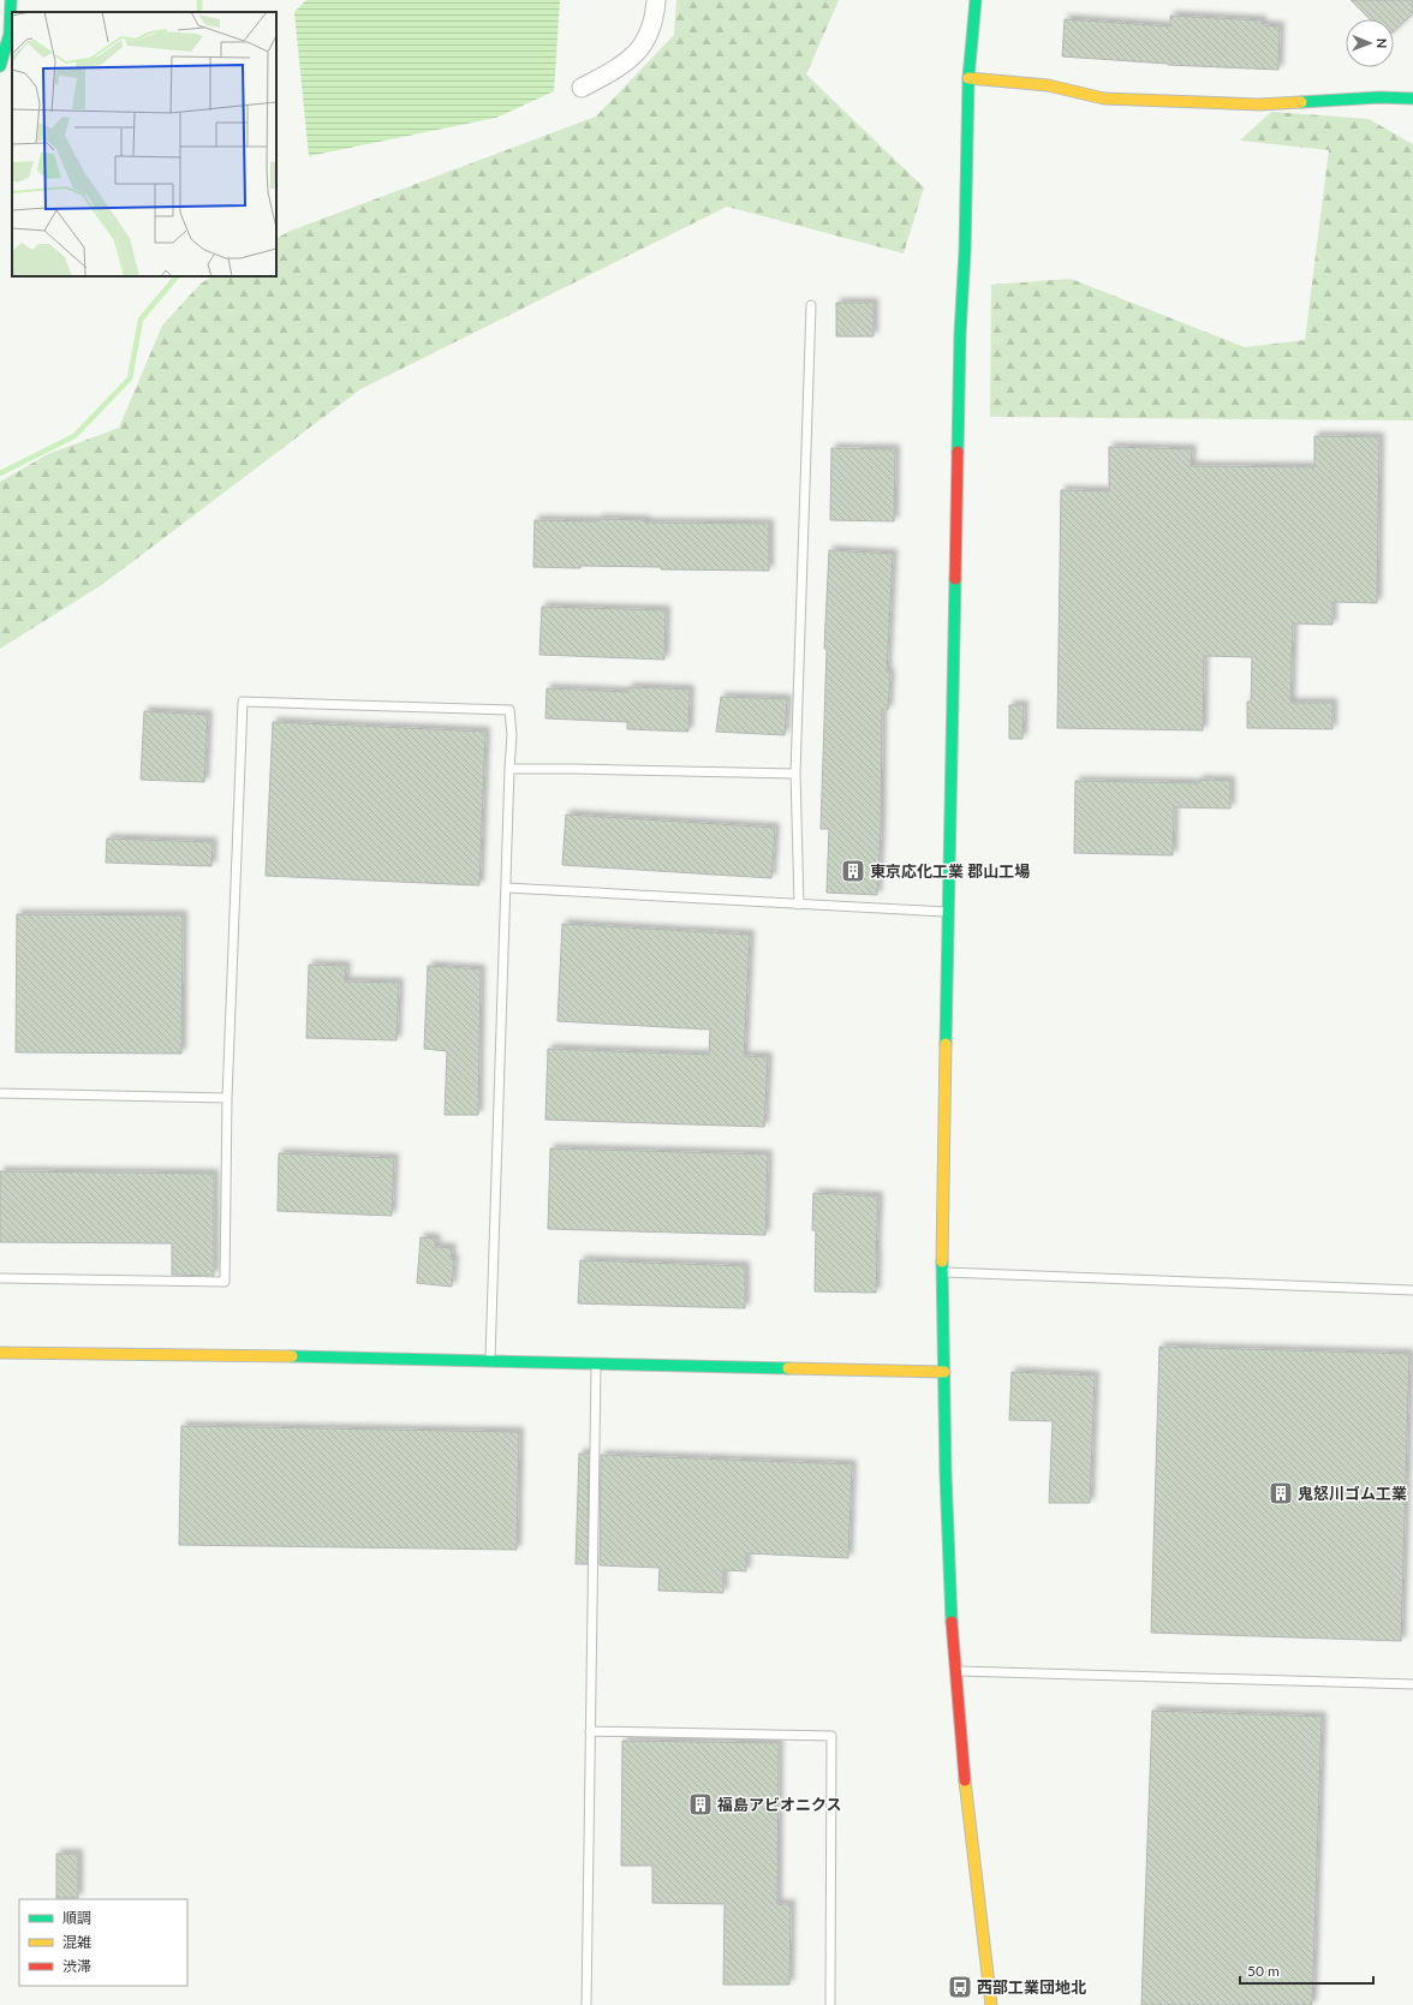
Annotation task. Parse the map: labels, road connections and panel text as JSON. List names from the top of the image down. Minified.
{"places":{"building":["東京応化工業 郡山工場","鬼怒川ゴム工業","福島アビオニクス"],"bus stop":["西部工業団地北"]},"legend":["順調","混雑","渋滞"],"scale_bar":"50 m","north":"right"}
